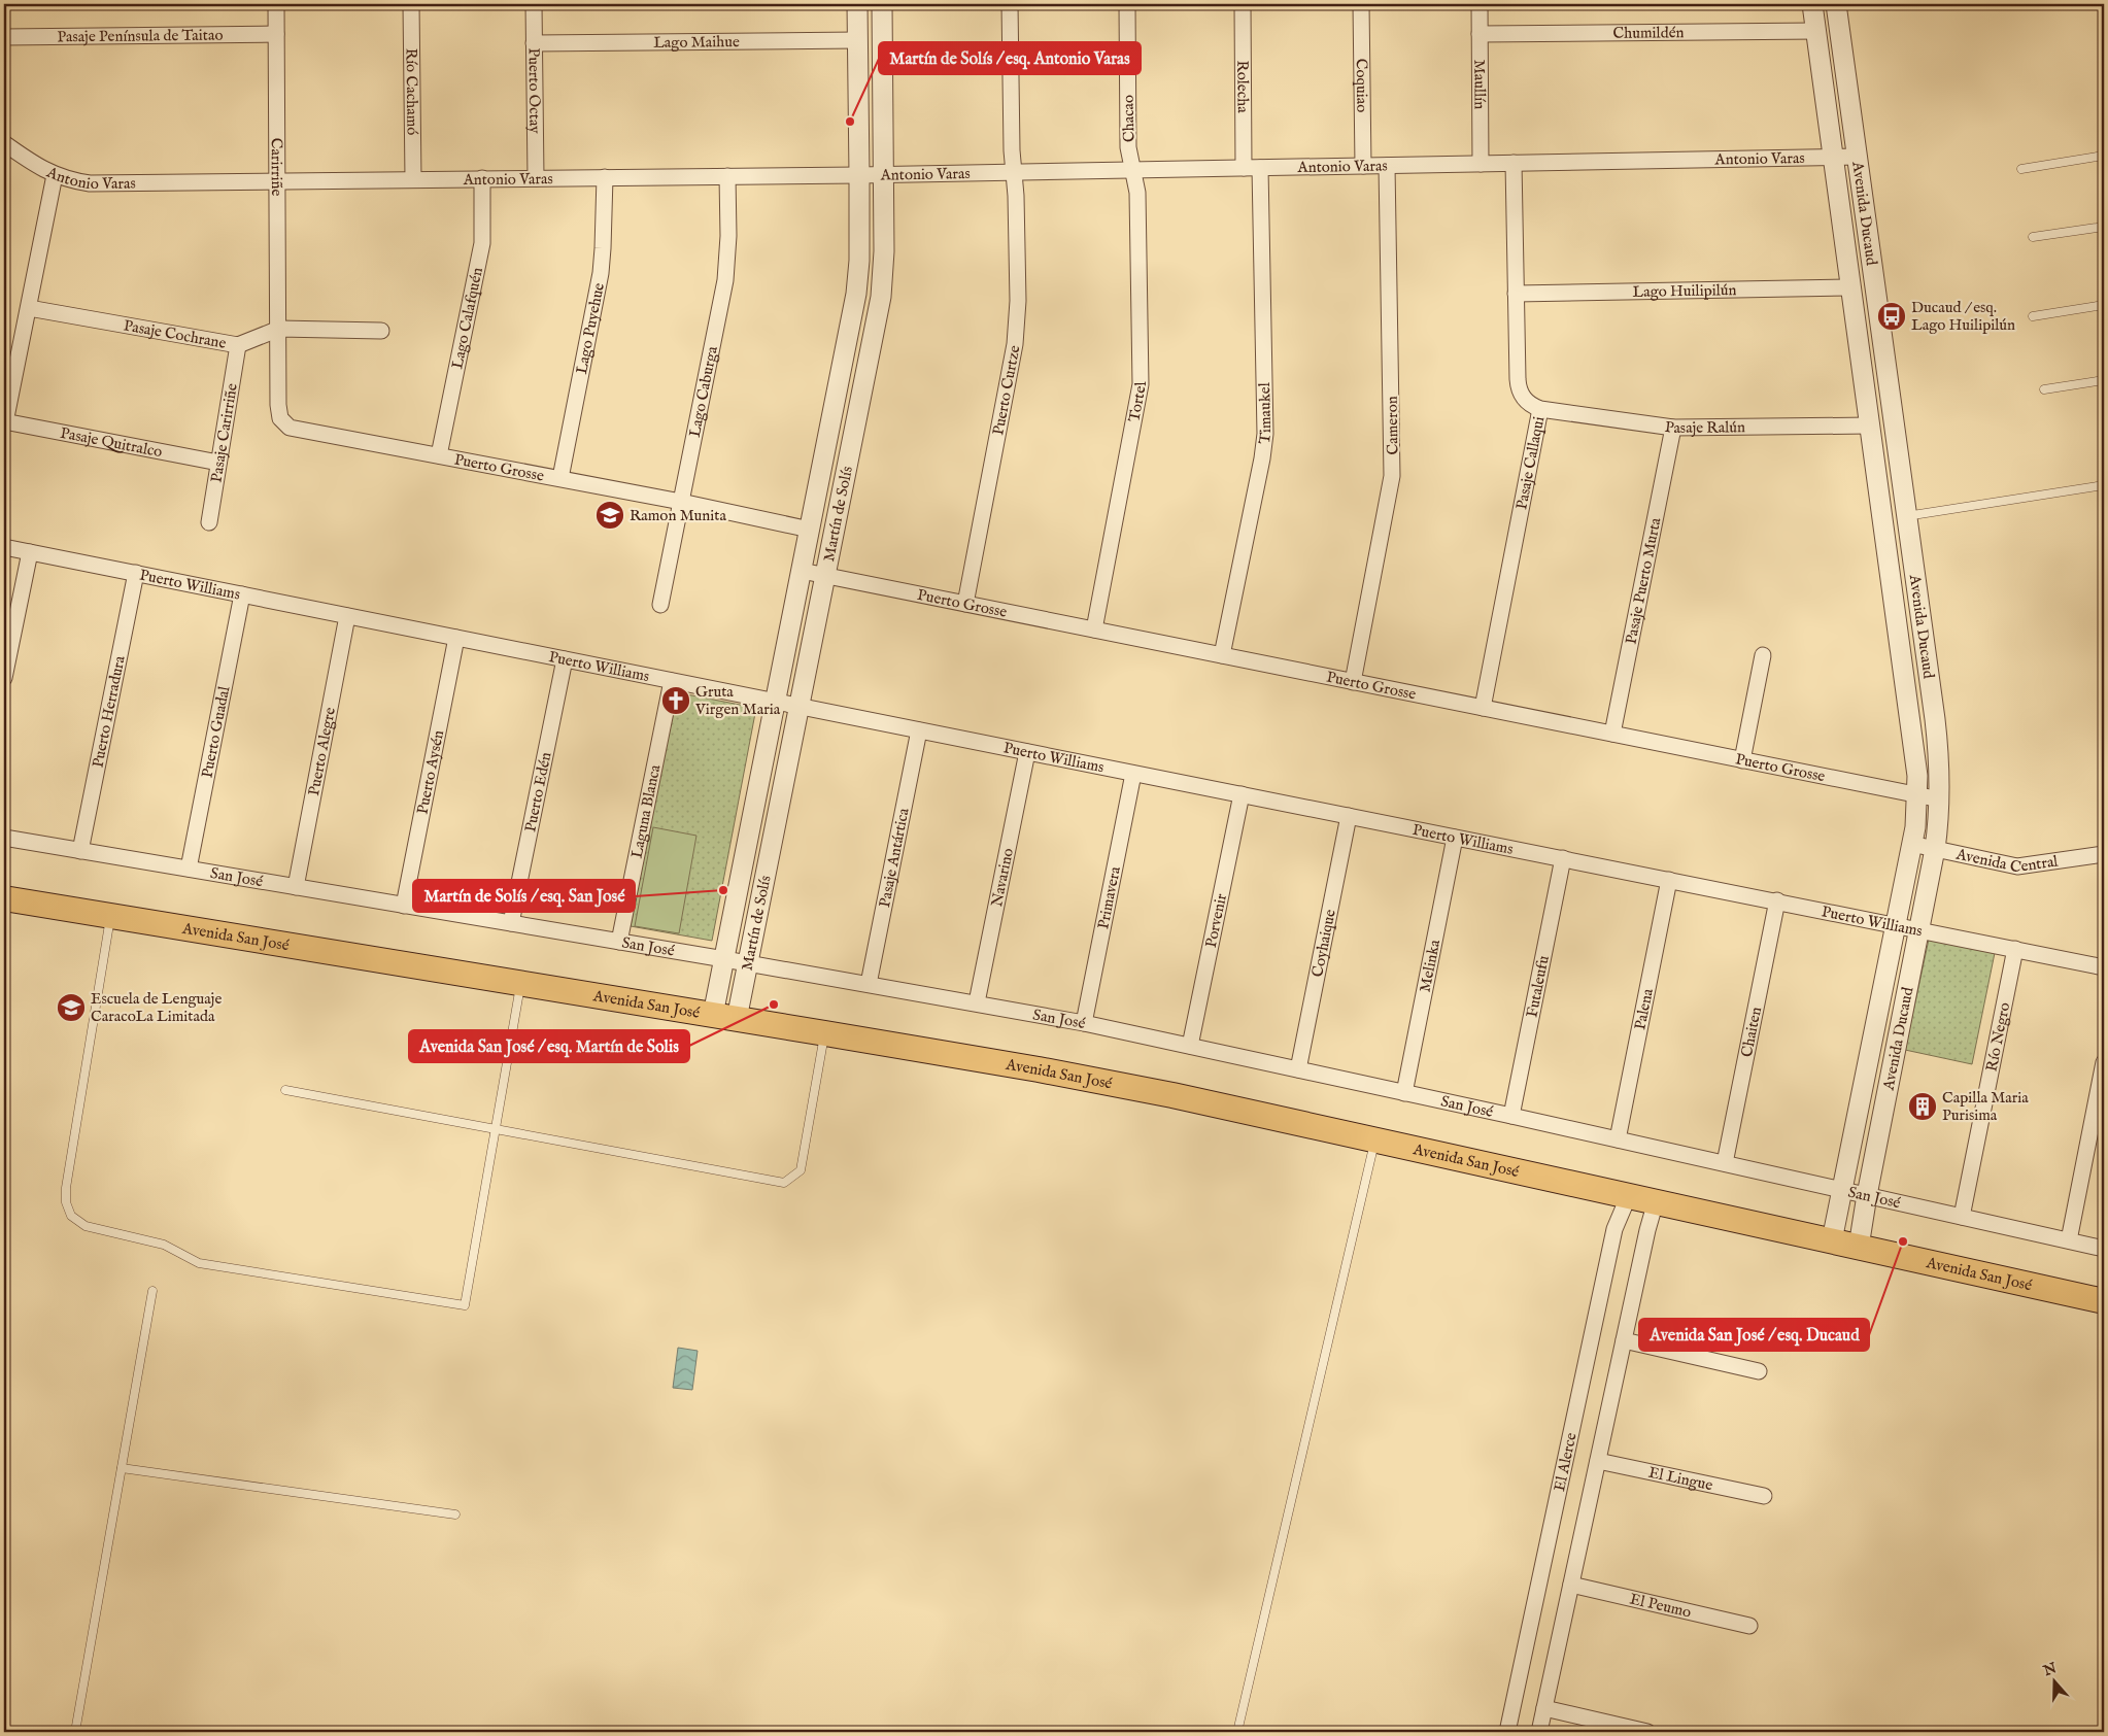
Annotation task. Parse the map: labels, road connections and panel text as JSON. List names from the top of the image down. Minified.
{"streets":{"main road":["Avenida San José"],"street":["Chumildén","Pasaje Península de Taitao","Lago Maihue","Maullín","Coquiao","Rolecha","Puerto Octay","Río Cachamó","Chacao","Antonio Varas","Carirriñe","Avenida Ducaud","Lago Huilipilún","Lago Calafquén","Lago Puyehue","Pasaje Cochrane","Puerto Curtze","Lago Caburga","Tortel","Timaukel","Cameron","Pasaje Ralún","Pasaje Carirriñe","Pasaje Quitralco","Pasaje Callaqui","Puerto Grosse","Martín de Solís","Pasaje Puerto Murta","Puerto Williams","Puerto Herradura","Puerto Guadal","Puerto Alegre","Puerto Aysén","Puerto Edén","Laguna Blanca","Avenida Central","Pasaje Antártica","San José","Navarino","Primavera","Porvenir","Coyhaique","Melinka","Futaleufu","Palena","Chaiten","Río Negro","El Alerce","El Lingue","El Peumo"]},"crossings":[["Chumildén","Maullín"],["Chumildén","Avenida Ducaud"],["Pasaje Península de Taitao","Carirriñe"],["Lago Maihue","Puerto Octay"],["Lago Maihue","Martín de Solís"],["Maullín","Antonio Varas"],["Coquiao","Antonio Varas"],["Rolecha","Antonio Varas"],["Puerto Octay","Antonio Varas"],["Río Cachamó","Antonio Varas"],["Chacao","Antonio Varas"],["Chacao","Tortel"],["Antonio Varas","Carirriñe"],["Antonio Varas","Avenida Ducaud"],["Antonio Varas","Lago Calafquén"],["Antonio Varas","Lago Puyehue"],["Antonio Varas","Puerto Curtze"],["Antonio Varas","Lago Caburga"],["Antonio Varas","Tortel"],["Antonio Varas","Timaukel"],["Antonio Varas","Cameron"],["Antonio Varas","Pasaje Callaqui"],["Antonio Varas","Martín de Solís"],["Carirriñe","Pasaje Cochrane"],["Carirriñe","Puerto Grosse"],["Avenida Ducaud","Lago Huilipilún"],["Avenida Ducaud","Pasaje Ralún"],["Avenida Ducaud","Puerto Grosse"],["Avenida Ducaud","Puerto Williams"],["Avenida Ducaud","Avenida Central"],["Avenida Ducaud","San José"],["Avenida Ducaud","Avenida San José"],["Lago Huilipilún","Pasaje Callaqui"],["Lago Calafquén","Puerto Grosse"],["Lago Puyehue","Puerto Grosse"],["Pasaje Cochrane","Pasaje Carirriñe"],["Pasaje Cochrane","Puerto Grosse"],["Puerto Curtze","Puerto Grosse"],["Lago Caburga","Puerto Grosse"],["Tortel","Puerto Grosse"],["Timaukel","Puerto Grosse"],["Cameron","Puerto Grosse"],["Pasaje Ralún","Pasaje Callaqui"],["Pasaje Ralún","Pasaje Puerto Murta"],["Pasaje Carirriñe","Pasaje Quitralco"],["Pasaje Callaqui","Puerto Grosse"],["Puerto Grosse","Martín de Solís"],["Puerto Grosse","Pasaje Puerto Murta"],["Martín de Solís","Puerto Williams"],["Martín de Solís","San José"],["Martín de Solís","Avenida San José"],["Puerto Williams","Puerto Herradura"],["Puerto Williams","Puerto Guadal"],["Puerto Williams","Puerto Alegre"],["Puerto Williams","Puerto Aysén"],["Puerto Williams","Puerto Edén"],["Puerto Williams","Laguna Blanca"],["Puerto Williams","Pasaje Antártica"],["Puerto Williams","Navarino"],["Puerto Williams","Primavera"],["Puerto Williams","Porvenir"],["Puerto Williams","Coyhaique"],["Puerto Williams","Melinka"],["Puerto Williams","Futaleufu"],["Puerto Williams","Palena"],["Puerto Williams","Chaiten"],["Puerto Williams","Río Negro"],["Puerto Herradura","San José"],["Puerto Guadal","San José"],["Puerto Alegre","San José"],["Puerto Aysén","San José"],["Puerto Edén","San José"],["Laguna Blanca","San José"],["Pasaje Antártica","San José"],["San José","Navarino"],["San José","Primavera"],["San José","Porvenir"],["San José","Coyhaique"],["San José","Melinka"],["San José","Futaleufu"],["San José","Palena"],["San José","Chaiten"],["San José","Río Negro"],["Avenida San José","El Alerce"],["El Alerce","El Lingue"],["El Alerce","El Peumo"]],"places":{"other":["Martín de Solís / esq. Antonio Varas","Martín de Solís / esq. San José","Avenida San José / esq. Martín de Solis","Avenida San José / esq. Ducaud"],"bus stop":["Ducaud / esq. Lago Huilipilún"],"school or university":["Ramon Munita","Escuela de Lenguaje CaracoLa Limitada"],"church":["Gruta Virgen Maria"],"building":["Capilla Maria Purisima"]},"north":"top"}
